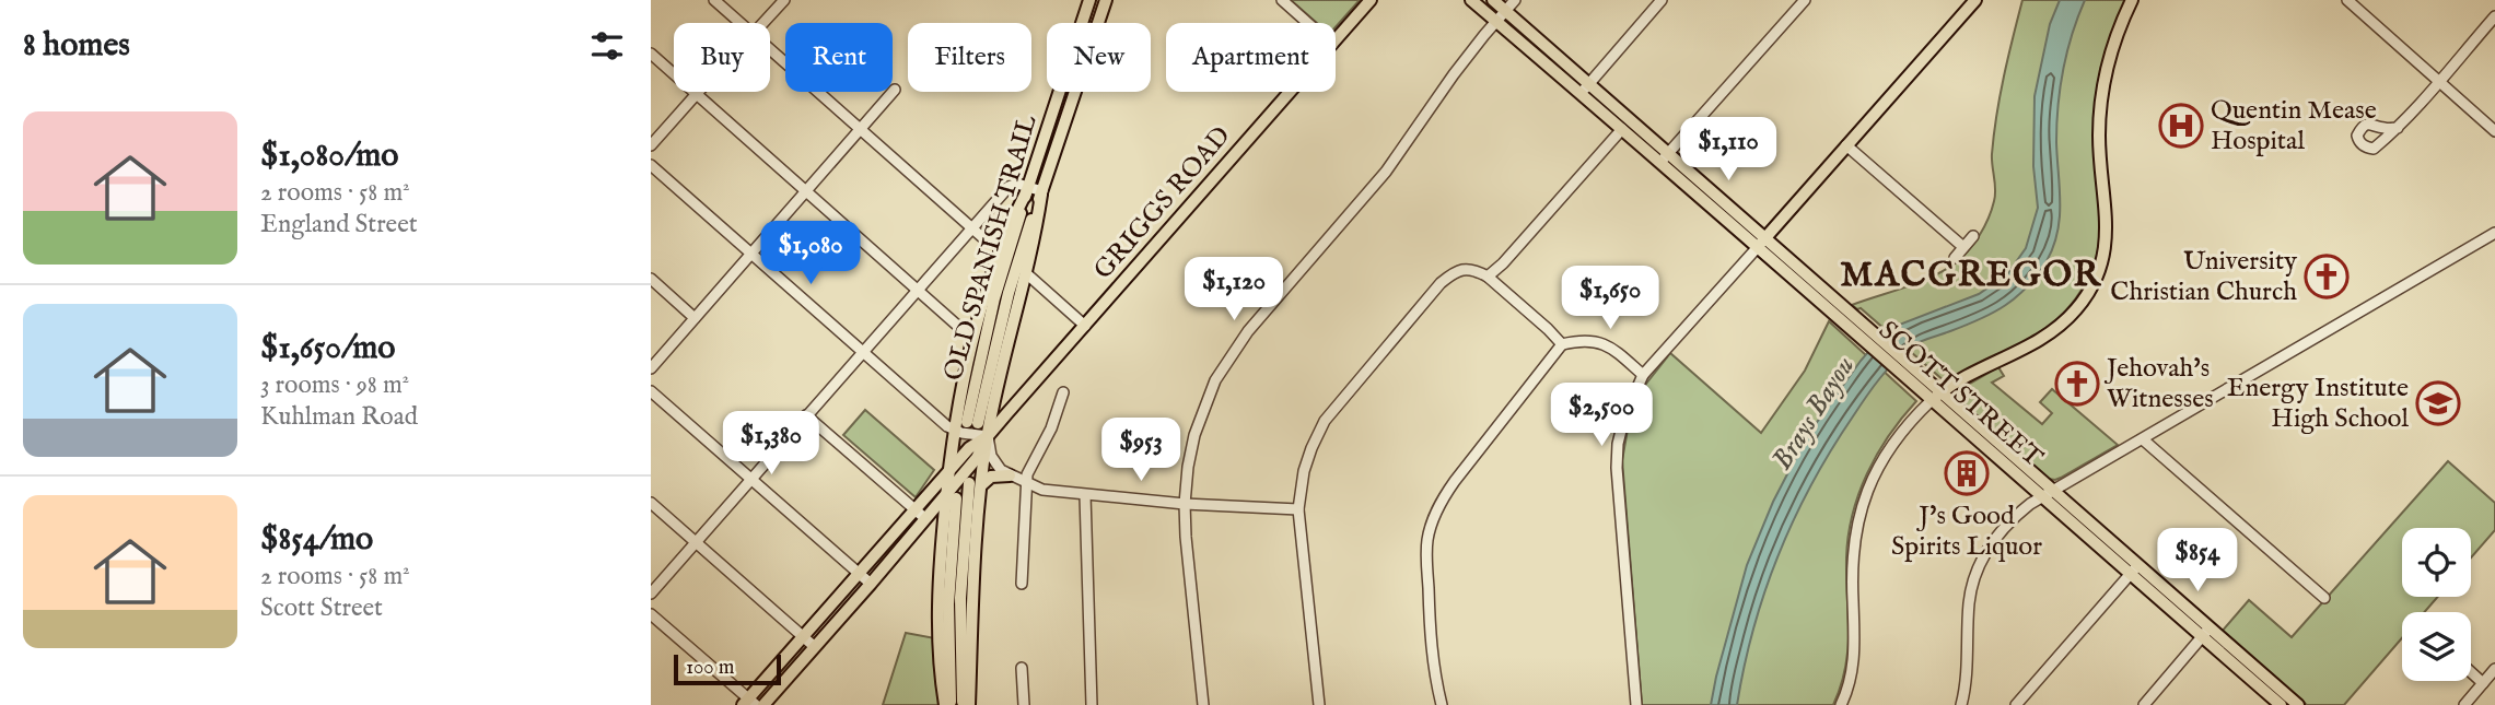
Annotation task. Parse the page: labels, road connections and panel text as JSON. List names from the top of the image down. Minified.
{"streets":{"main road":["GRIGGS ROAD","OLD SPANISH TRAIL","SCOTT STREET"]},"districts":["MACGREGOR"],"water":["Brays Bayou"],"places":{"hospital":["Quentin Mease Hospital"],"church":["University Christian Church","Jehovah's Witnesses"],"school or university":["Energy Institute High School"],"building":["J's Good Spirits Liquor"]},"scale_bar":"100 m","page":{"heading":"8 homes","chip":["Buy","Rent","Filters","New","Apartment"],"list":[{"name":"$1,080/mo","note":"2 rooms · 58 m² · England Street"},{"name":"$1,650/mo","note":"3 rooms · 98 m² · Kuhlman Road"},{"name":"$854/mo","note":"2 rooms · 58 m² · Scott Street"}],"price":["$1,110","$1,080","$1,120","$1,650","$2,500","$1,380","$953","$854"],"scale":"100 m"}}
